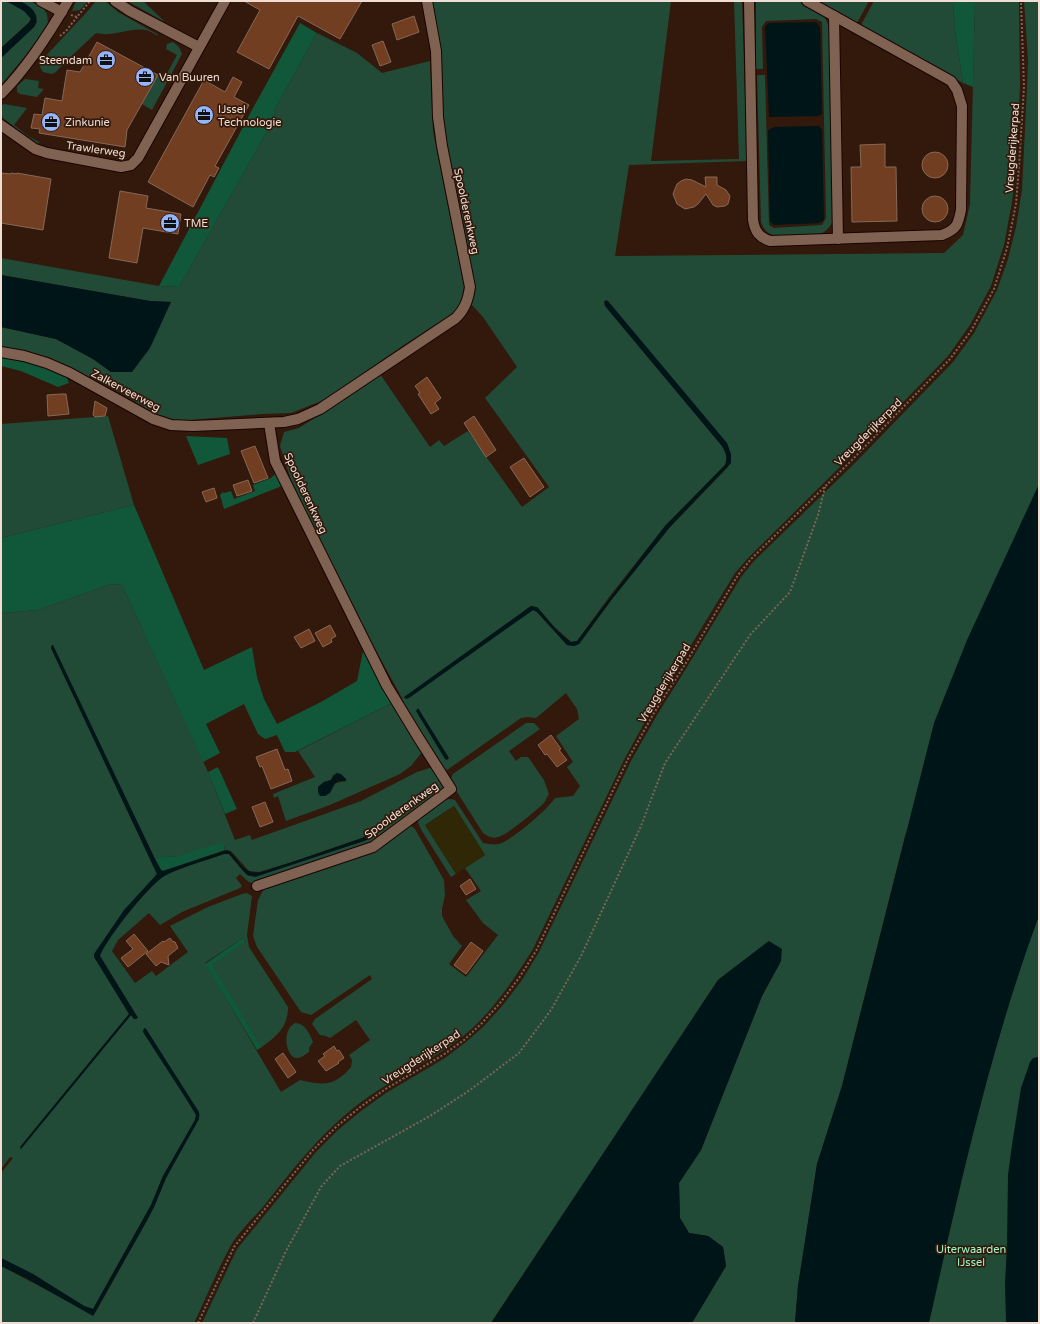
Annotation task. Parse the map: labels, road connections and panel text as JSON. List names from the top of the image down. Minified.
{"streets":{"street":["Trawlerweg","Spoolderenkweg","Zalkerveerweg"],"path":["Vreugderijkerpad"]},"crossings":[["Spoolderenkweg","Zalkerveerweg"]],"parks":["Uiterwaarden IJssel"],"places":{"office":["Steendam","Van Buuren","IJssel Technologie","Zinkunie","TME"]}}
